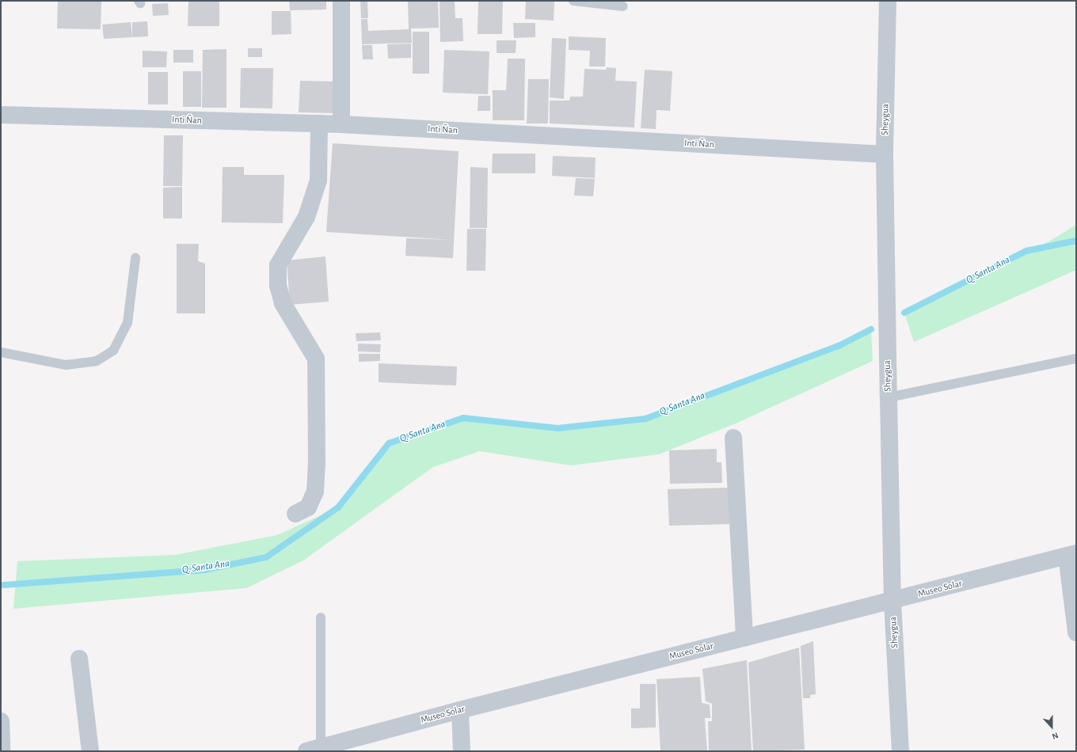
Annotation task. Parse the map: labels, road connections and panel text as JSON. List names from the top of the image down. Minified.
{"streets":{"street":["Sheygua","Inti Ñan","Museo Solar"]},"crossings":[["Sheygua","Inti Ñan"],["Sheygua","Museo Solar"]],"water":["Q. Santa Ana"],"north":"bottom"}
